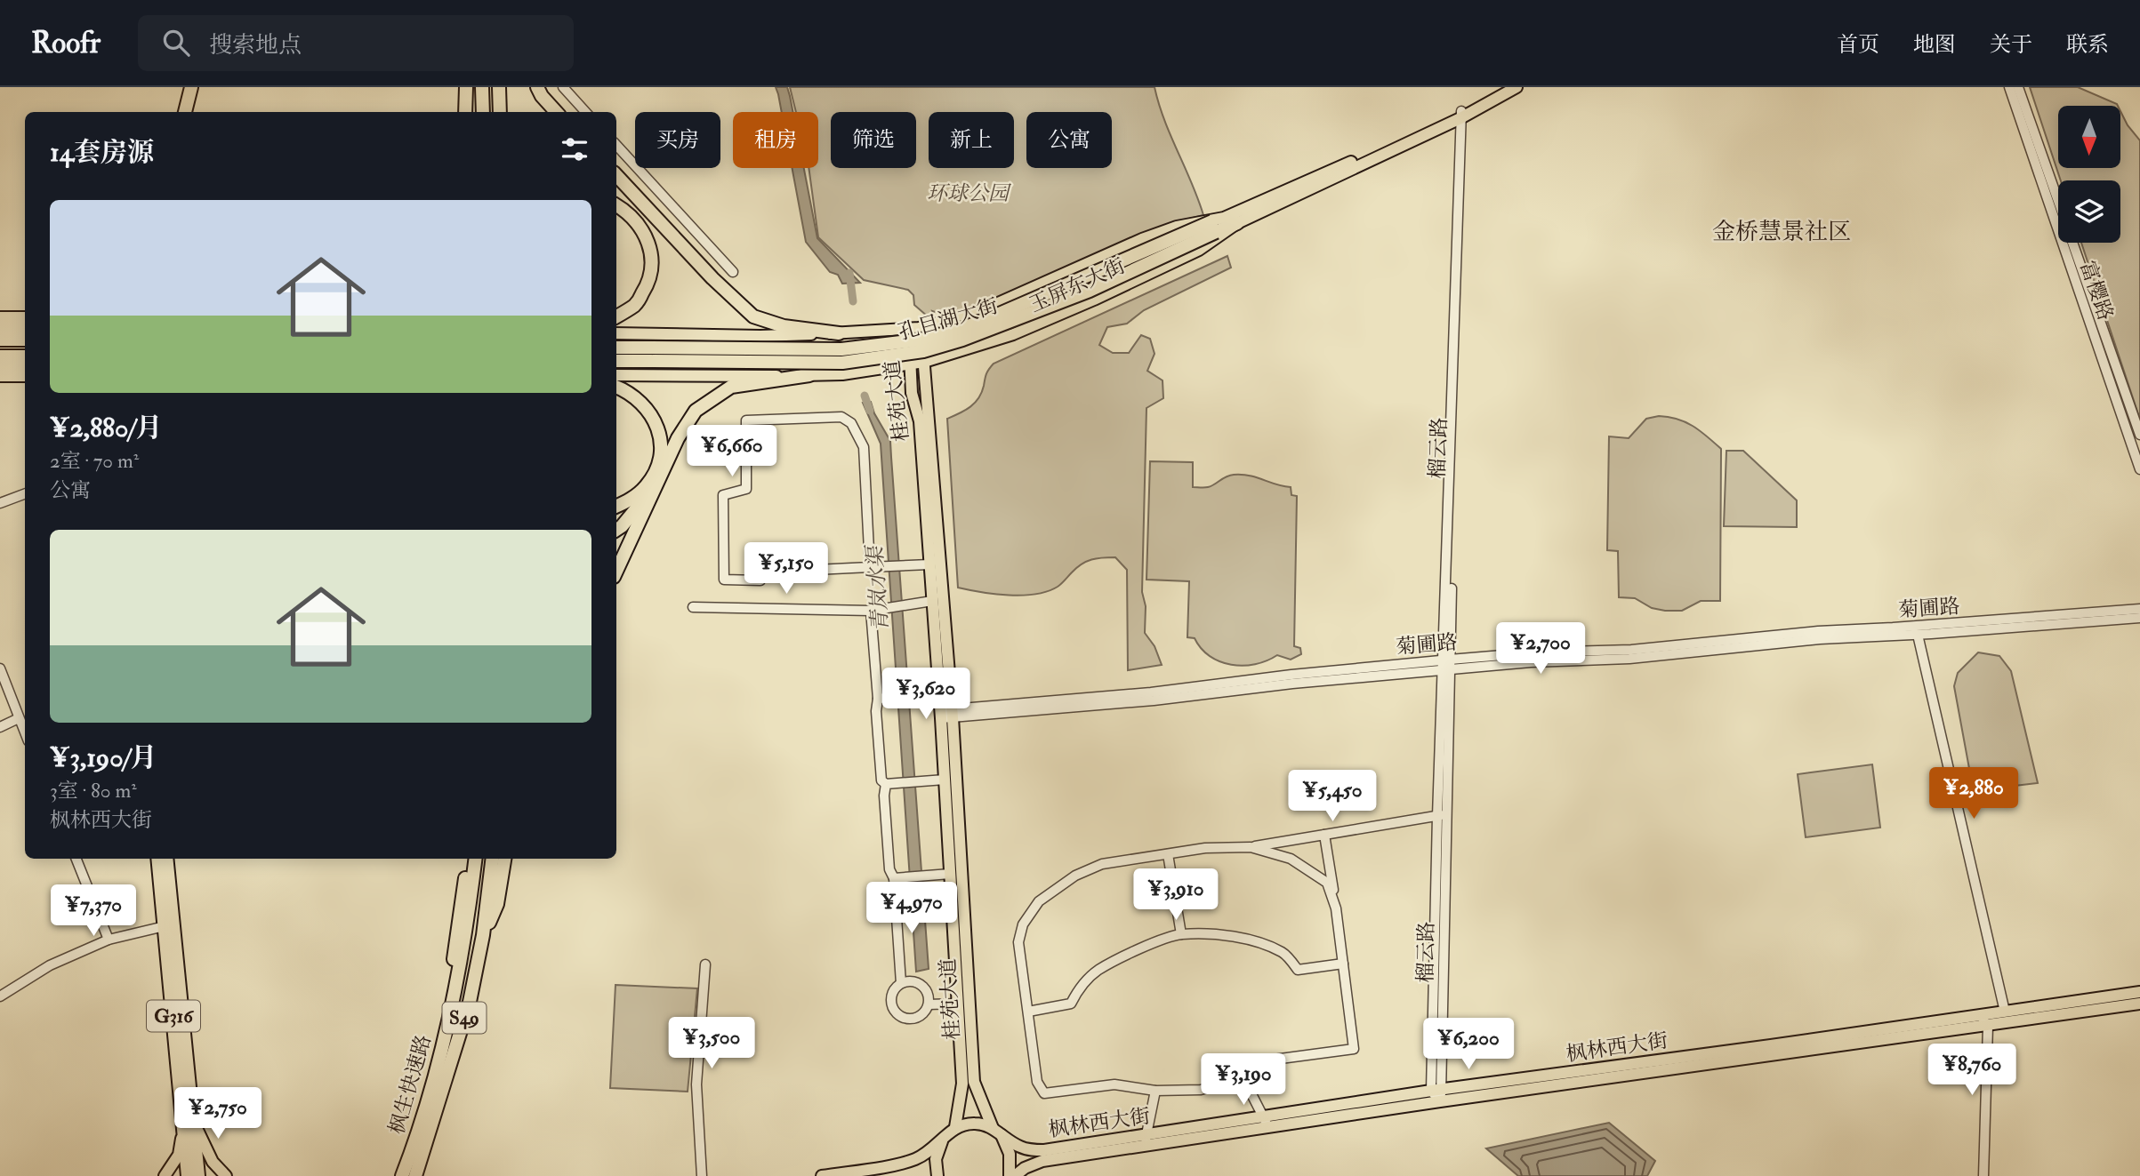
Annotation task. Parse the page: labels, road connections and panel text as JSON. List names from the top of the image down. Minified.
{"streets":{"highway":["孔目湖大街","G316","S49","枫生快速路"],"main road":["玉屏东大街","桂苑大道","枫林西大街"],"street":["富樱路","榴云路","菊圃路"]},"crossings":[["玉屏东大街","孔目湖大街"],["玉屏东大街","桂苑大道"],["玉屏东大街","榴云路"],["桂苑大道","菊圃路"],["桂苑大道","枫林西大街"],["榴云路","菊圃路"],["榴云路","枫林西大街"]],"districts":["金桥慧景社区"],"water":["青岚水渠"],"parks":["环球公园"],"north":"bottom","page":{"header":"Roofr","search":"搜索地点","nav":["首页","地图","关于","联系"],"chip":["买房","租房","筛选","新上","公寓"],"heading":"14套房源","list":[{"name":"¥2,880/月","note":"2室 · 70 m² · 公寓"},{"name":"¥3,190/月","note":"3室 · 80 m² · 枫林西大街"}],"price":["¥6,660","¥5,150","¥2,700","¥3,620","¥2,880","¥5,450","¥3,910","¥4,970","¥7,370","¥3,500","¥6,200","¥8,760","¥3,190","¥2,750"]}}
